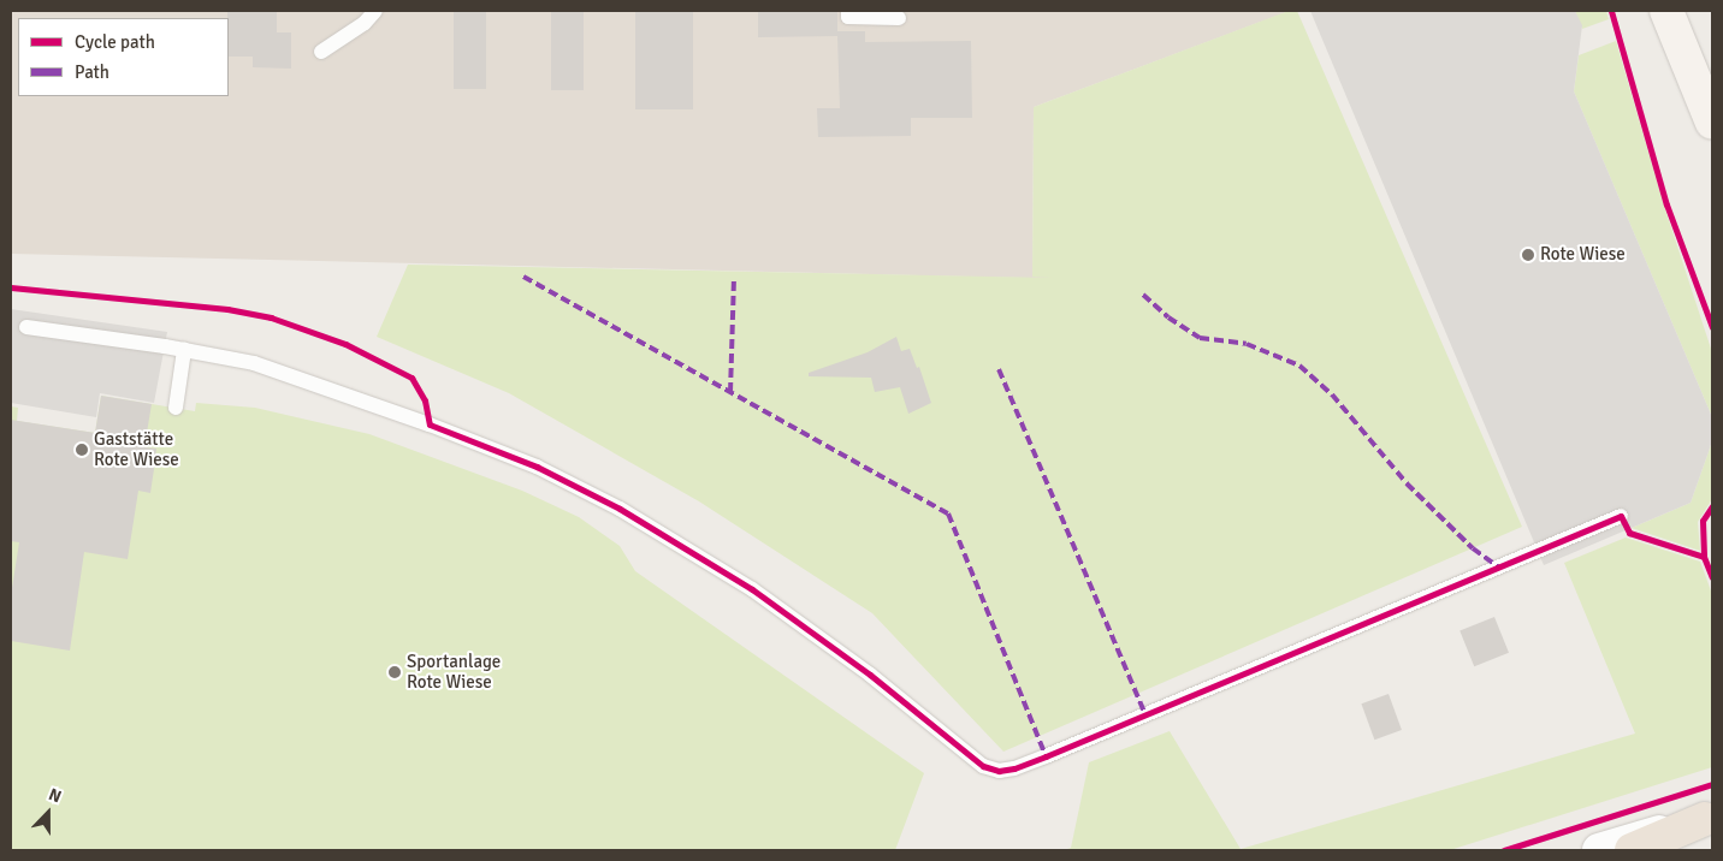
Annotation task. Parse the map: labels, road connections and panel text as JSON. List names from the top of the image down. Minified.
{"places":["Rote Wiese","Gaststätte Rote Wiese","Sportanlage Rote Wiese"],"legend":["Cycle path","Path"],"north":"top"}
